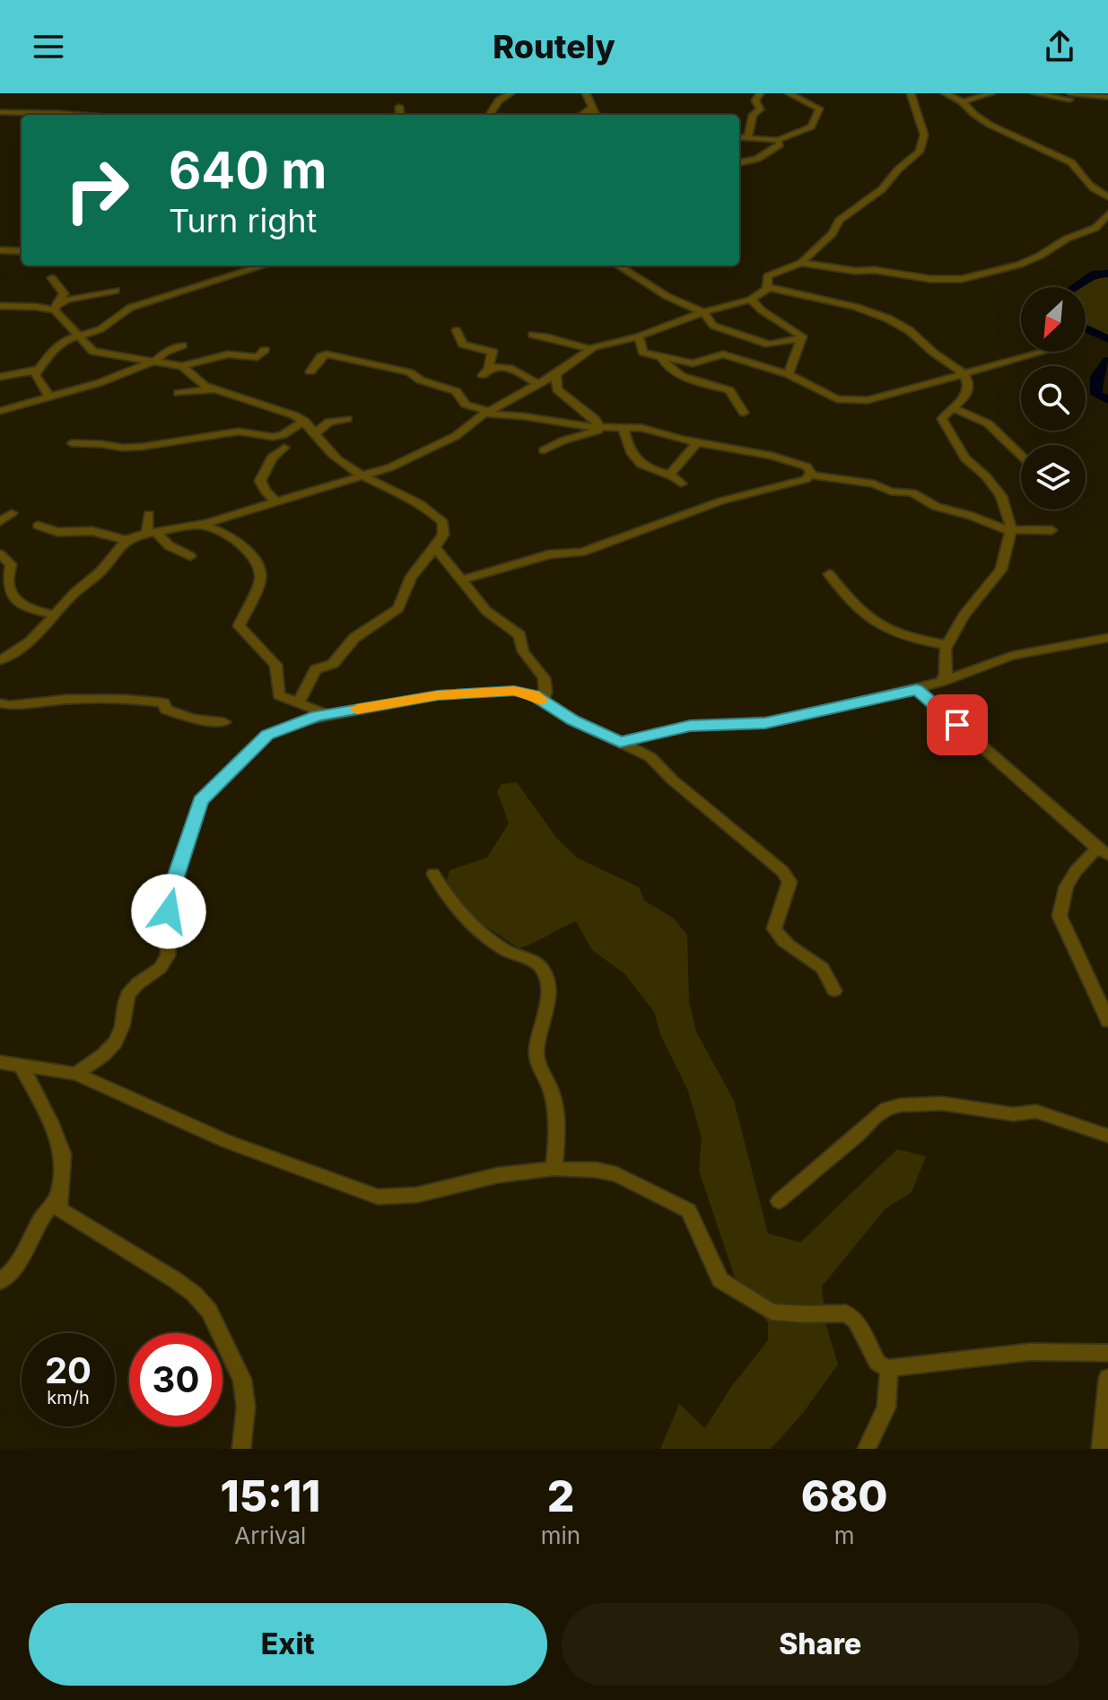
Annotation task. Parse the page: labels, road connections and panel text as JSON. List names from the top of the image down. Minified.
{"north":"bottom left","page":{"header":"Routely","turn":["640 m","Turn right"],"speed":"20 km/h","limit":"30","eta":["15:11","Arrival","2","min","680","m"],"buttons":["Exit","Share"]}}
